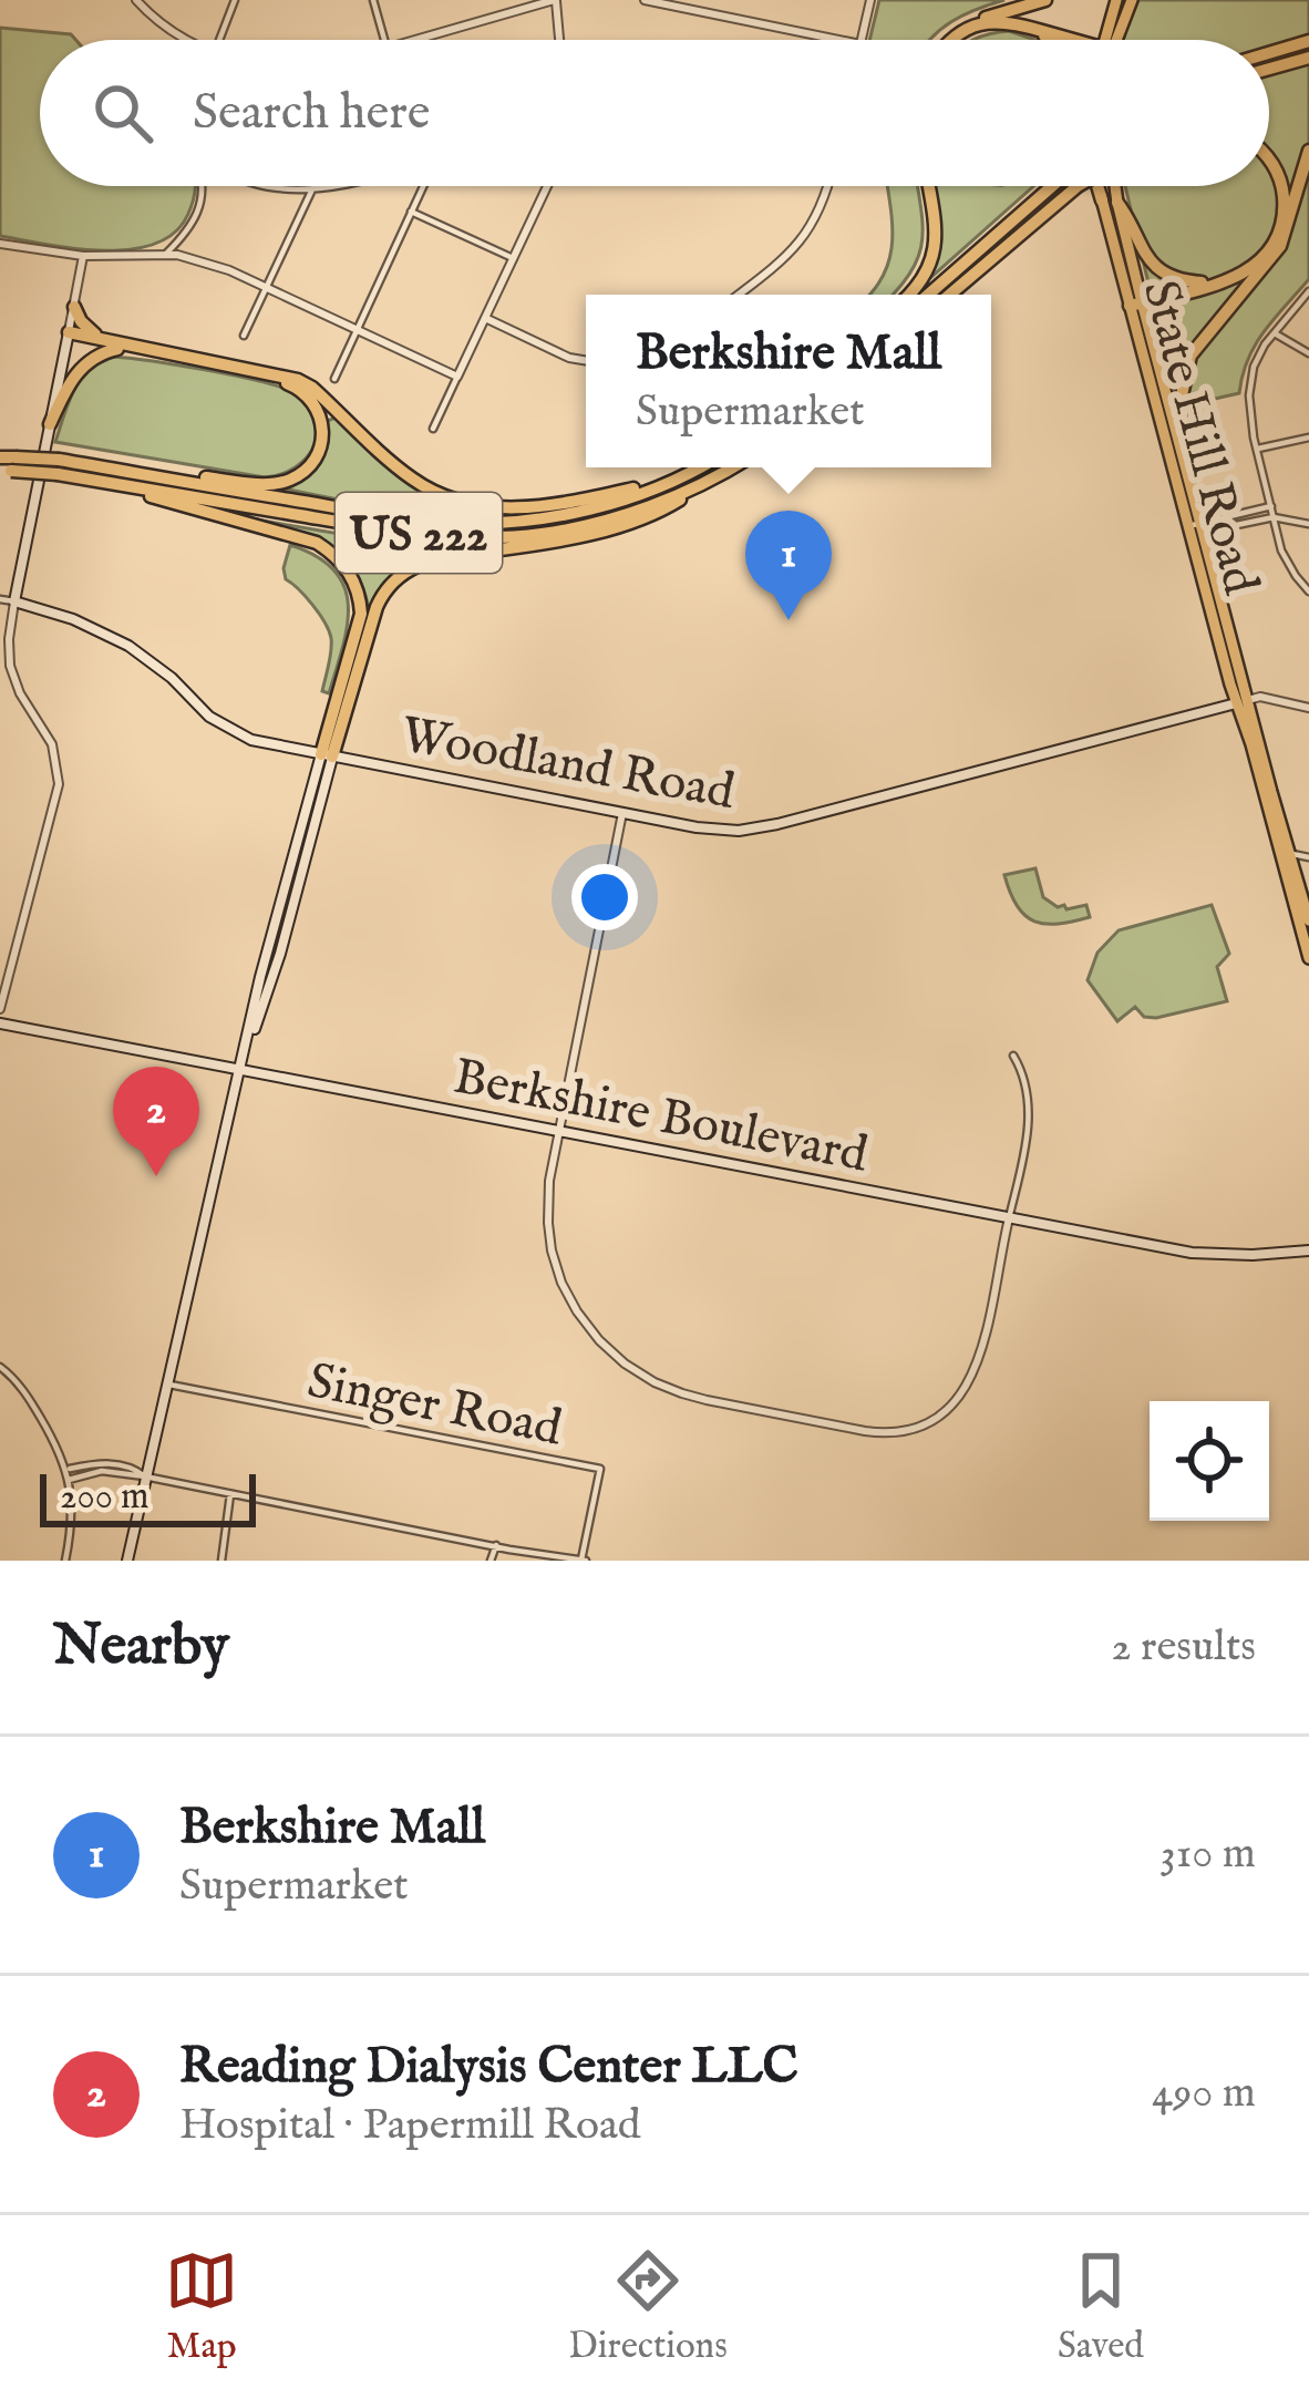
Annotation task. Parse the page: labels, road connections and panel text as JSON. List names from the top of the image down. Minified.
{"streets":{"highway":["US 222"],"main road":["State Hill Road","Woodland Road","Berkshire Boulevard"],"street":["Singer Road"]},"crossings":[["State Hill Road","Woodland Road"]],"scale_bar":"200 m","page":{"search":"Search here","popup":["Berkshire Mall","Supermarket"],"pins":["1","2"],"scale":"200 m","heading":["Nearby","2 results"],"list":[{"mark":"1","name":"Berkshire Mall","note":"Supermarket","value":"310 m"},{"mark":"2","name":"Reading Dialysis Center LLC","note":"Hospital · Papermill Road","value":"490 m"}],"nav":["Map","Directions","Saved"]}}
